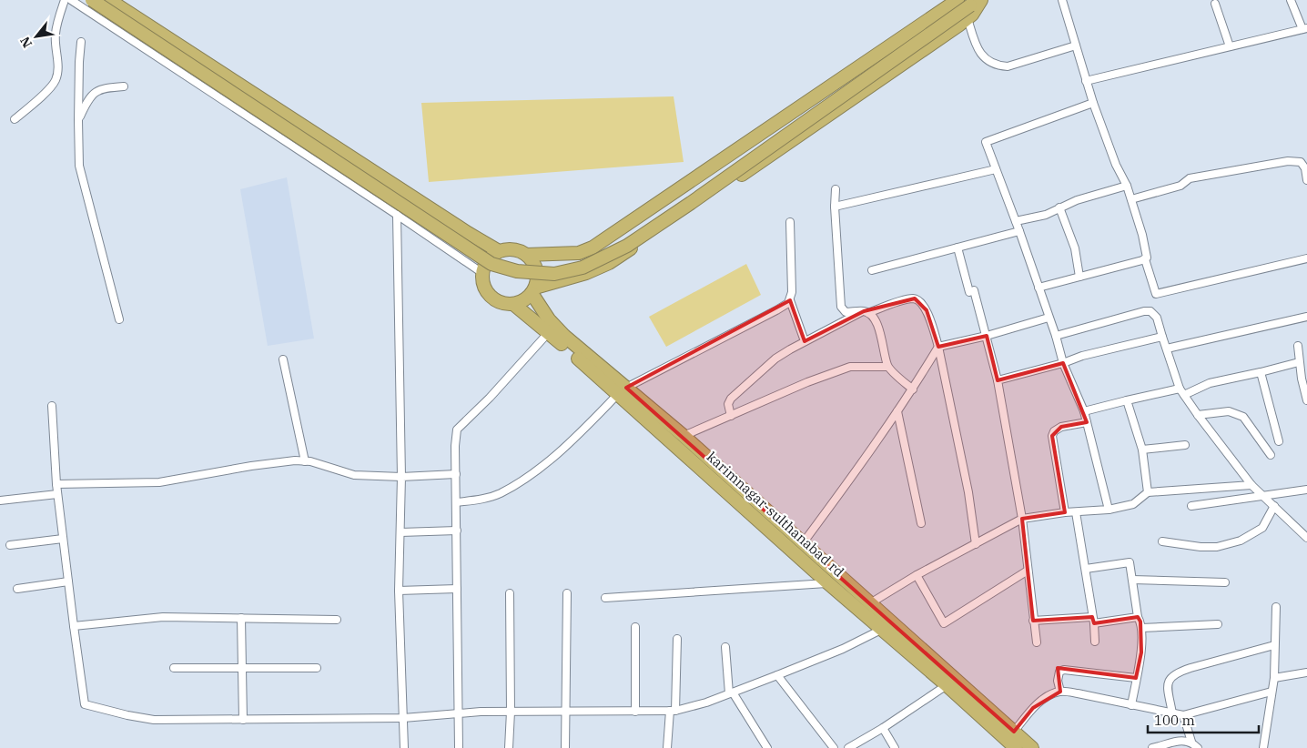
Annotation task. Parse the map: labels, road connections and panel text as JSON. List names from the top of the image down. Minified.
{"streets":{"highway":["karimnagar-sulthanabad rd"]},"scale_bar":"100 m","north":"bottom left"}
